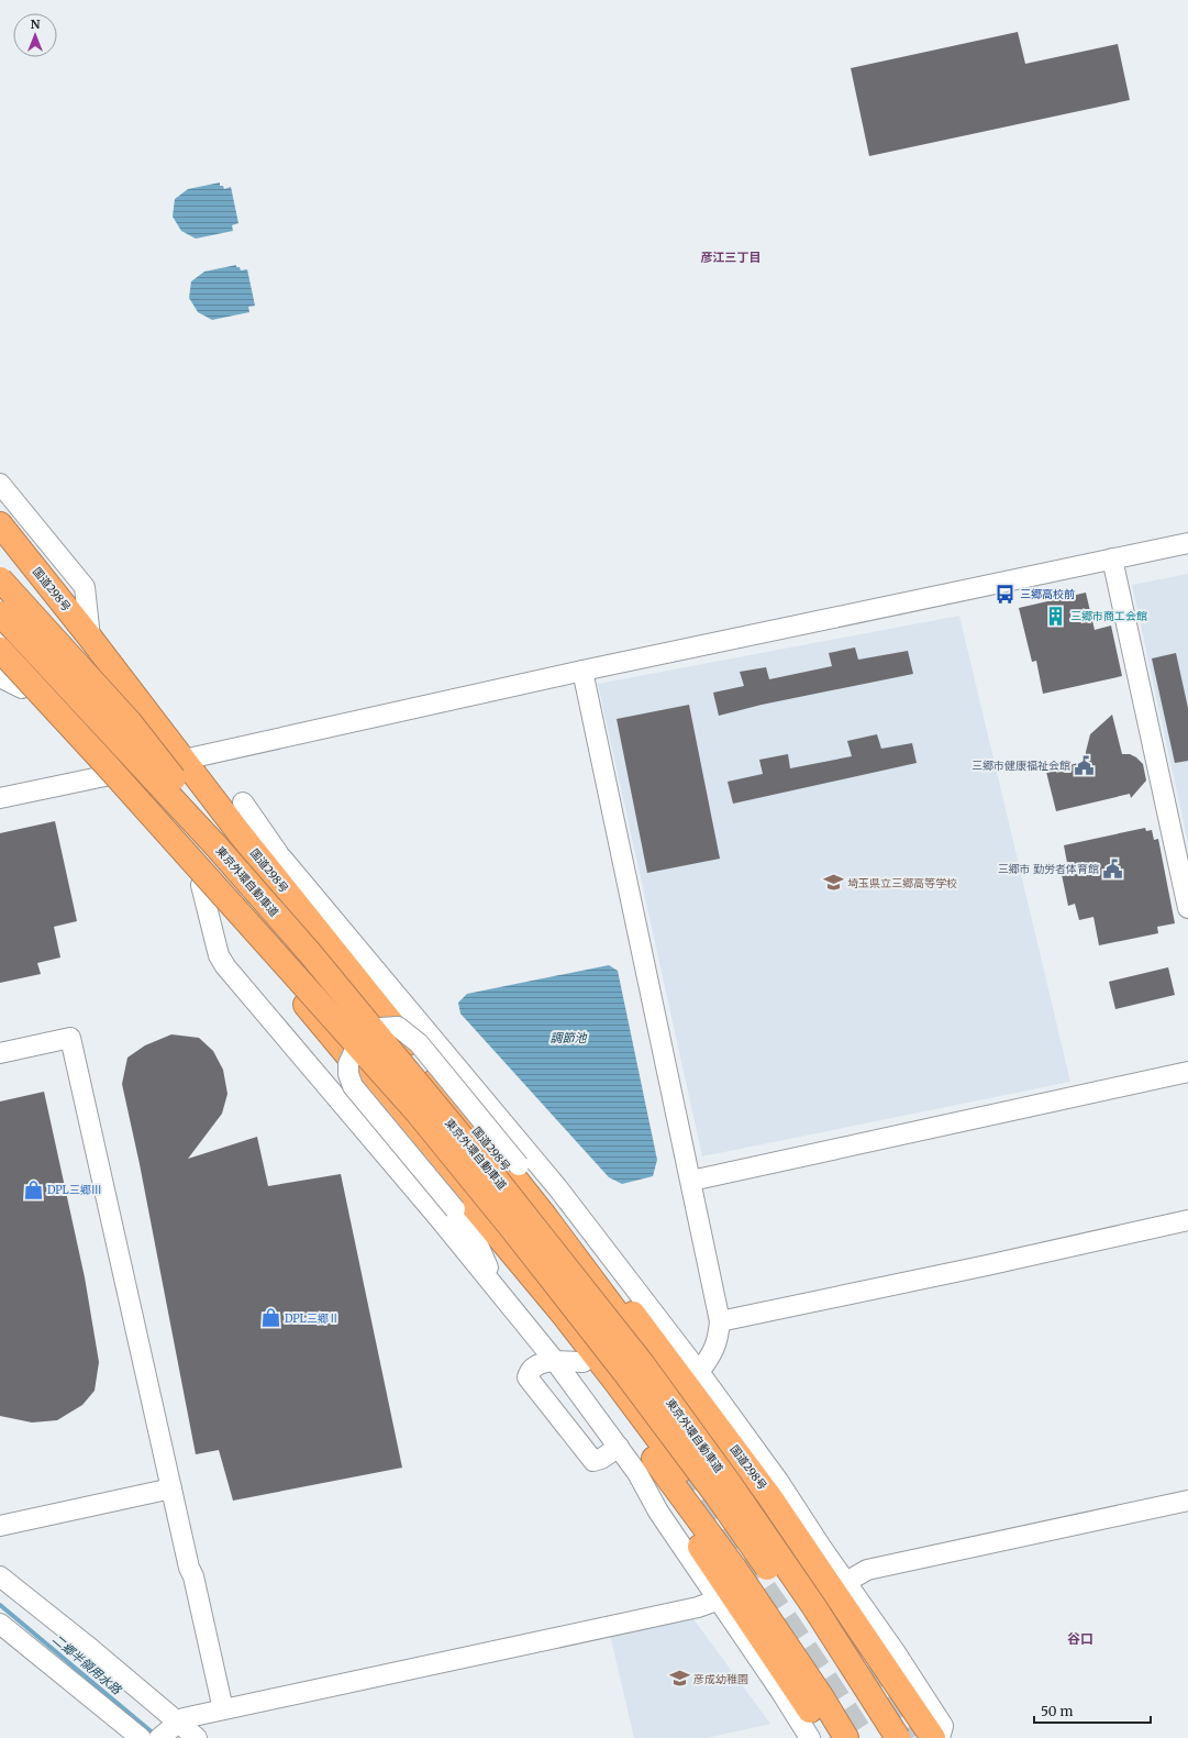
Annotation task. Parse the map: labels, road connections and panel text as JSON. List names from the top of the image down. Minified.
{"streets":{"highway":["国道298号","東京外環自動車道"]},"districts":["彦江三丁目","谷口"],"water":["調節池","二郷半領用水路"],"places":{"bus stop":["三郷高校前"],"building":["三郷市商工会館"],"public building":["三郷市健康福祉会館","三郷市 勤労者体育館"],"school or university":["埼玉県立三郷高等学校","彦成幼稚園"],"shop":["DPL三郷Ⅲ","DPL三郷Ⅱ"]},"scale_bar":"50 m","north":"top"}
